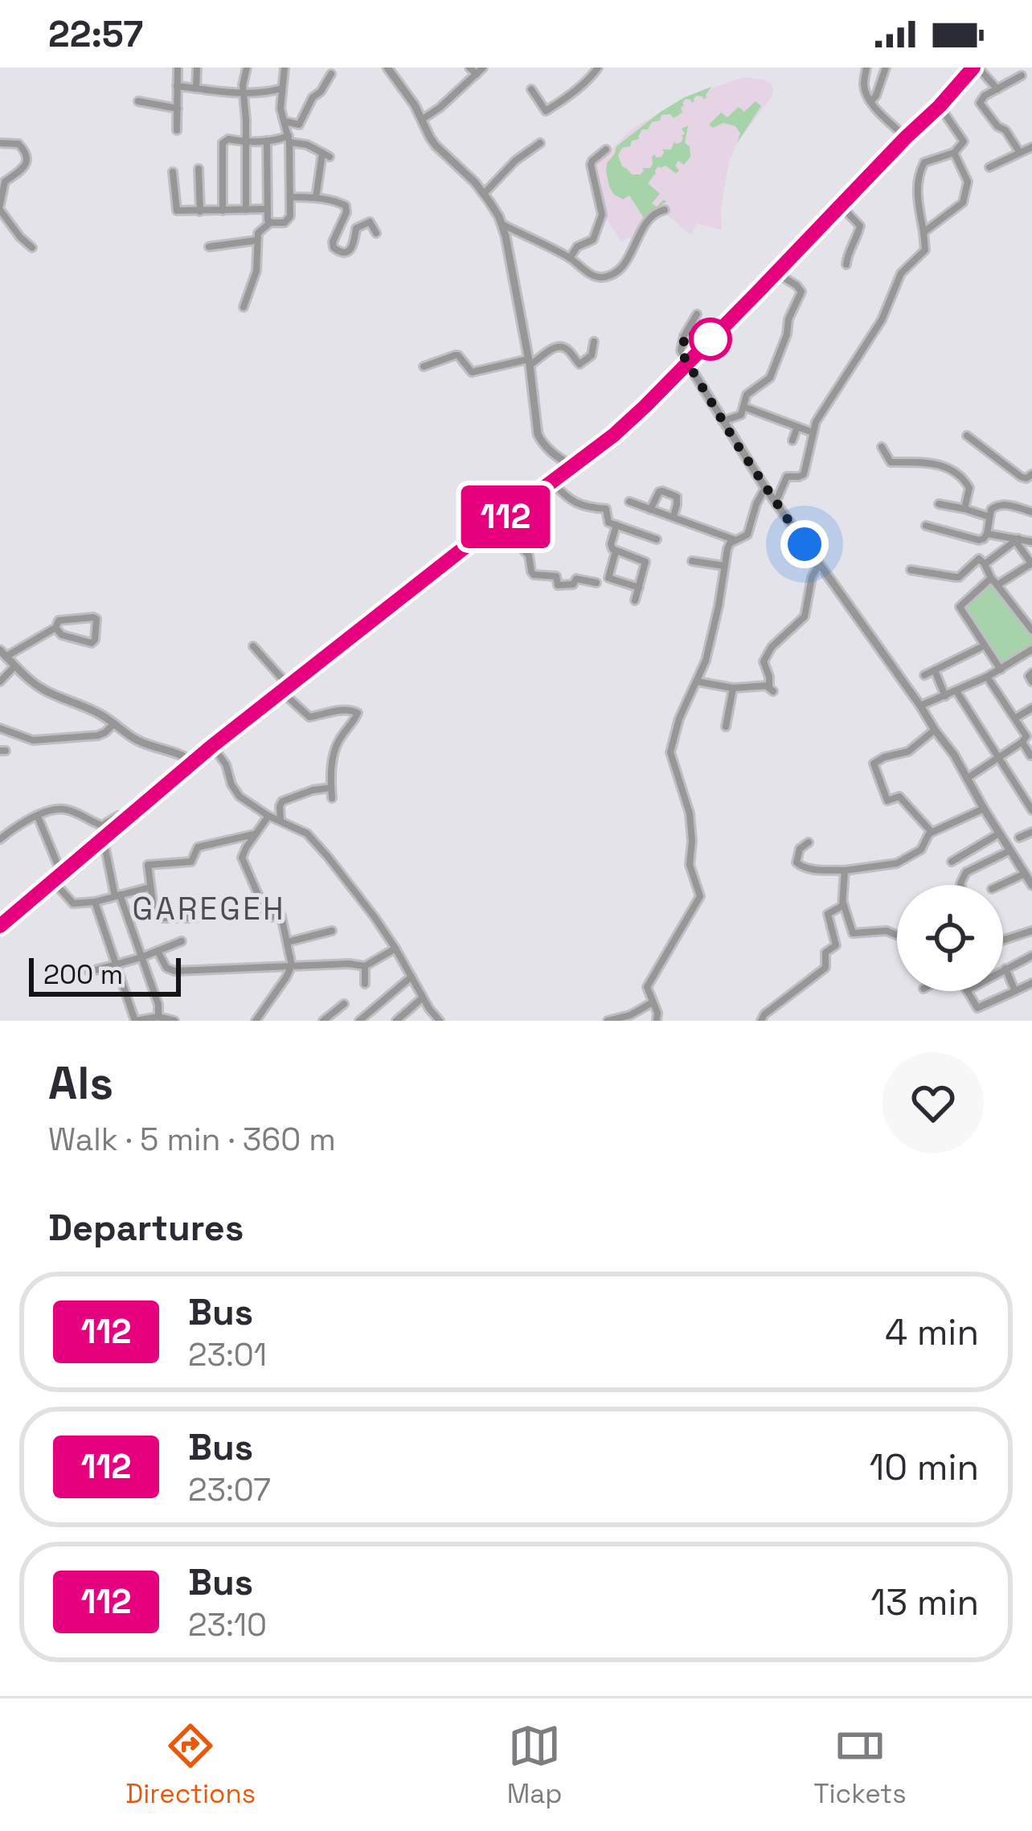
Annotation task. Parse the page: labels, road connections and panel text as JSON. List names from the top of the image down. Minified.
{"districts":["GAREGEH"],"lines":["bus line 112"],"scale_bar":"200 m","page":{"status":"22:57","on_map":"112","scale":"200 m","heading":[["Als","Walk · 5 min · 360 m"],"Departures"],"list":[{"mark":"112","name":"Bus","note":"23:01","value":"4 min"},{"mark":"112","name":"Bus","note":"23:07","value":"10 min"},{"mark":"112","name":"Bus","note":"23:10","value":"13 min"}],"tabs":["Directions","Map","Tickets"]}}
